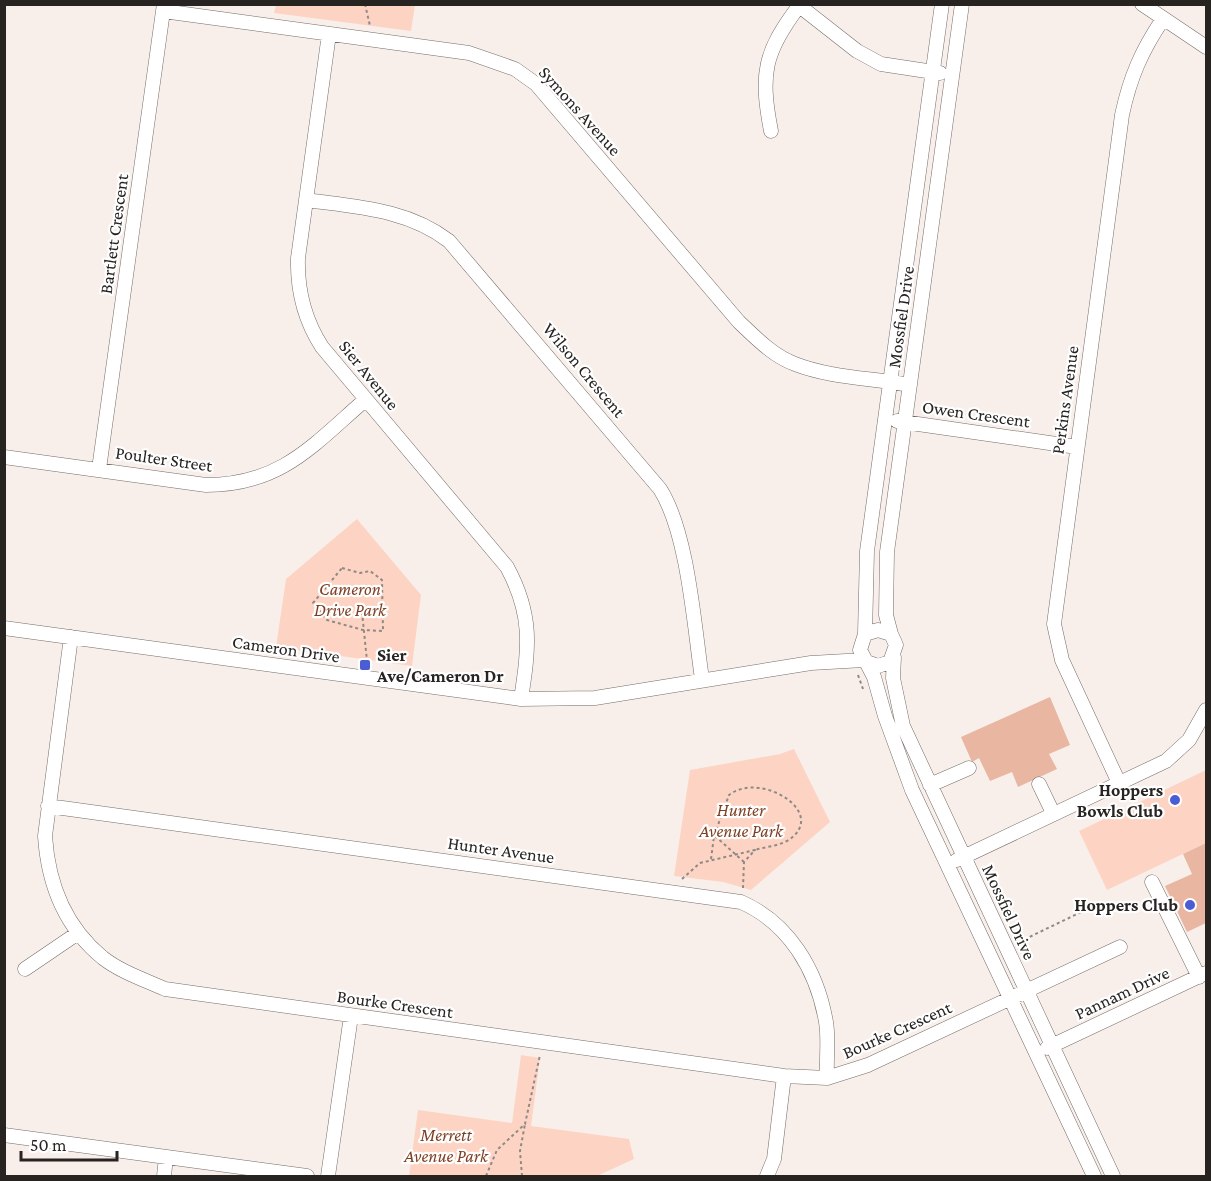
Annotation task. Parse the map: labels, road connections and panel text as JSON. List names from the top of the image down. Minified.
{"streets":{"street":["Symons Avenue","Bartlett Crescent","Mossfiel Drive","Wilson Crescent","Sier Avenue","Perkins Avenue","Owen Crescent","Poulter Street","Cameron Drive","Hunter Avenue","Pannam Drive","Bourke Crescent"]},"crossings":[["Symons Avenue","Bartlett Crescent"],["Symons Avenue","Mossfiel Drive"],["Symons Avenue","Sier Avenue"],["Bartlett Crescent","Poulter Street"],["Mossfiel Drive","Owen Crescent"],["Mossfiel Drive","Cameron Drive"],["Mossfiel Drive","Pannam Drive"],["Mossfiel Drive","Bourke Crescent"],["Wilson Crescent","Sier Avenue"],["Wilson Crescent","Cameron Drive"],["Sier Avenue","Poulter Street"],["Sier Avenue","Cameron Drive"],["Perkins Avenue","Owen Crescent"],["Cameron Drive","Bourke Crescent"],["Hunter Avenue","Bourke Crescent"]],"parks":["Cameron Drive Park","Hunter Avenue Park","Merrett Avenue Park"],"places":{"transit":["Sier Ave/Cameron Dr"],"other":["Hoppers Bowls Club","Hoppers Club"]},"scale_bar":"50 m"}
